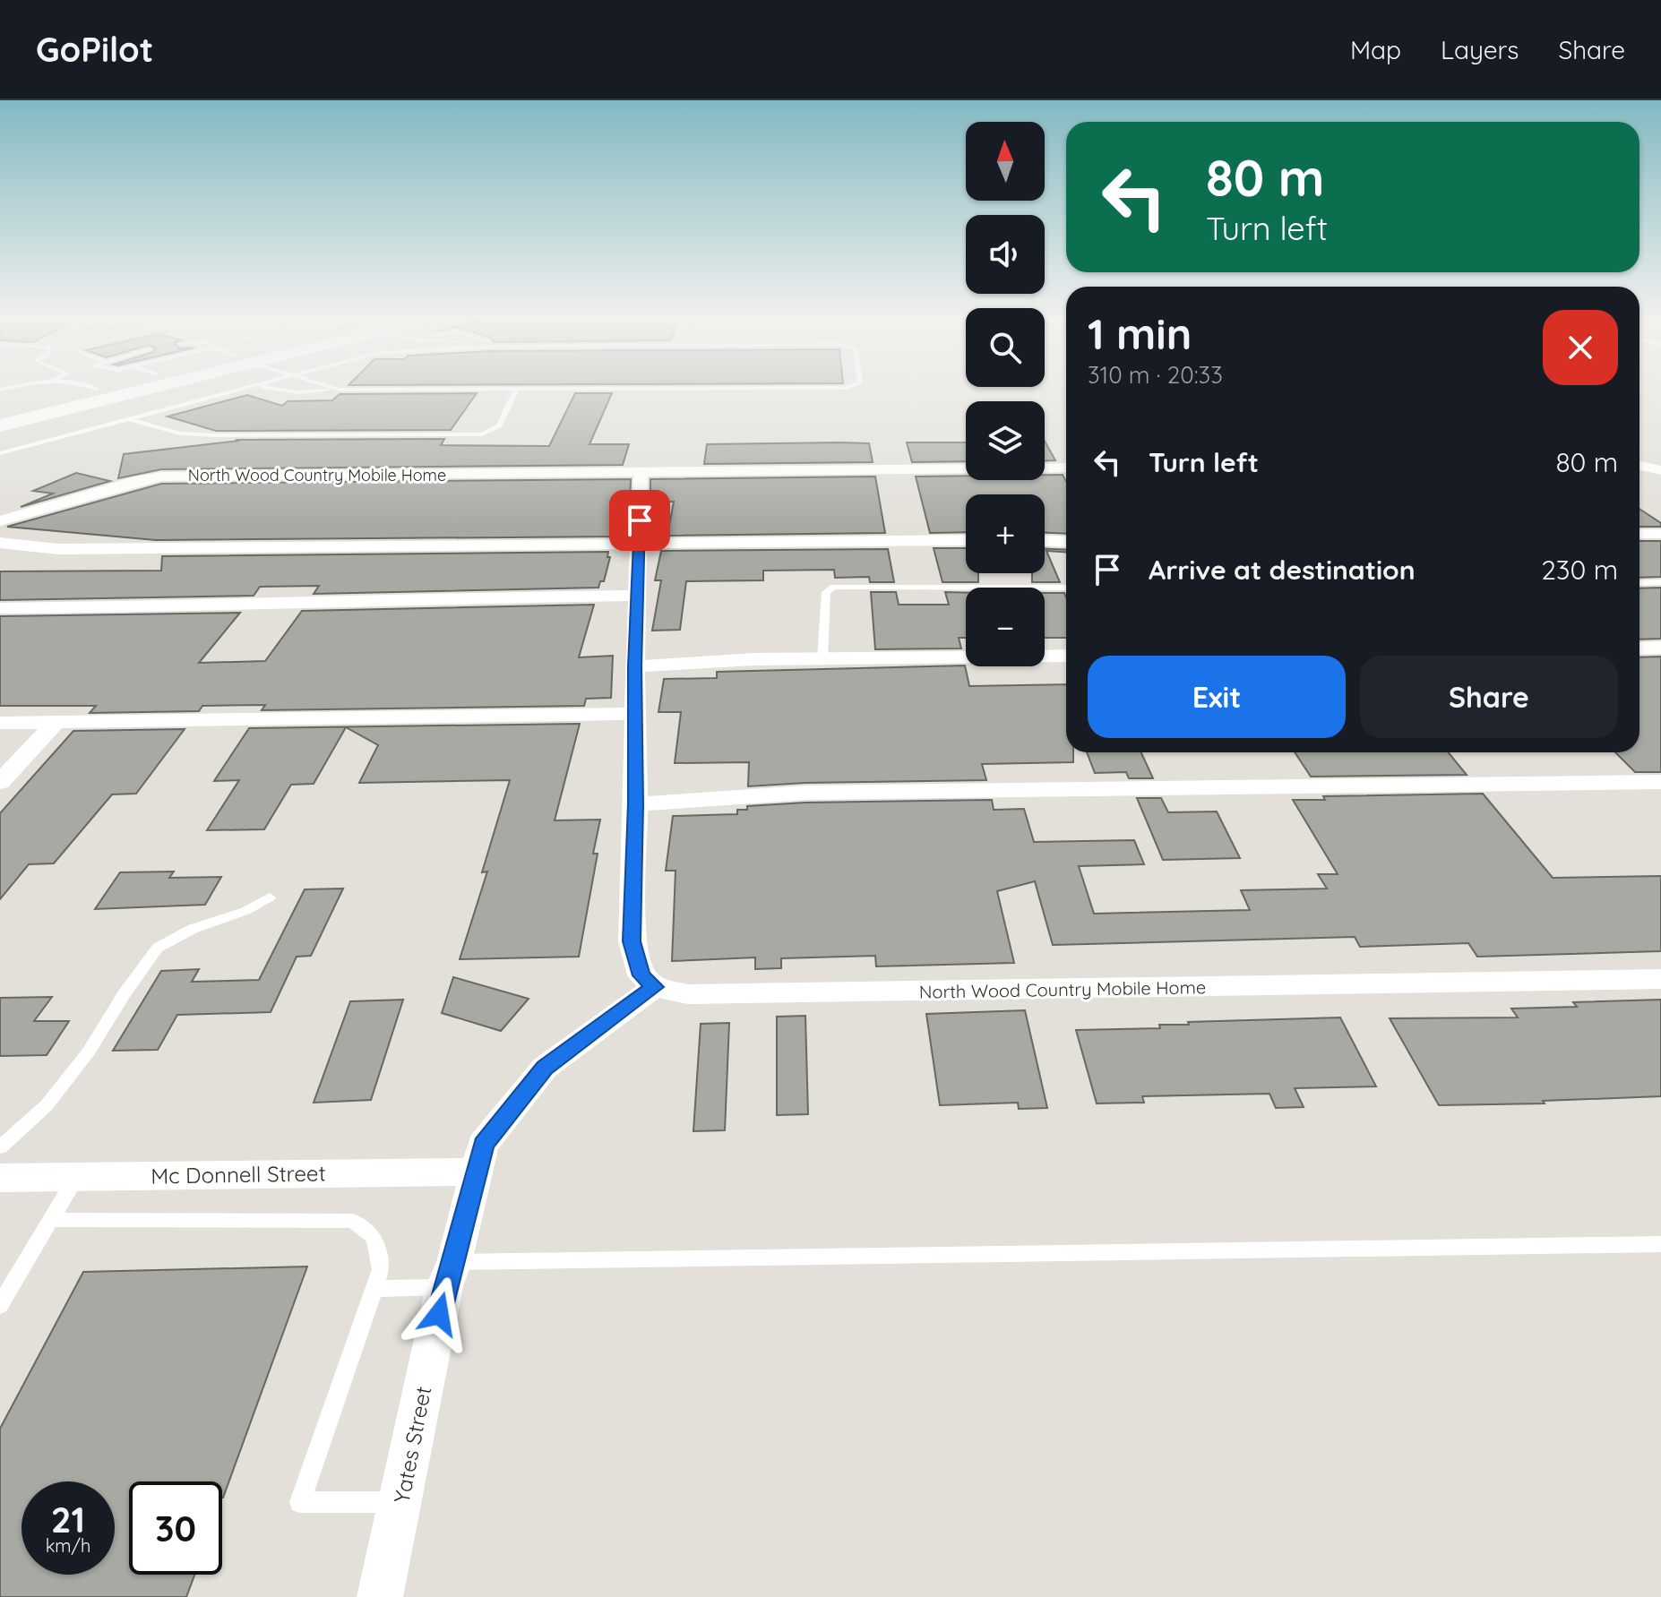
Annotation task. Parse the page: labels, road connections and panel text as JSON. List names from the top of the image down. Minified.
{"streets":{"street":["North Wood Country Mobile Home","Mc Donnell Street","Yates Street"]},"crossings":[["North Wood Country Mobile Home","Yates Street"],["Mc Donnell Street","Yates Street"]],"north":"top","page":{"header":"GoPilot","nav":["Map","Layers","Share"],"map_buttons":["+","−"],"turn":["80 m","Turn left"],"heading":["1 min","310 m · 20:33"],"list":[{"name":"Turn left","value":"80 m"},{"name":"Arrive at destination","value":"230 m"}],"buttons":["Exit","Share"],"speed":"21 km/h","limit":"30"}}
